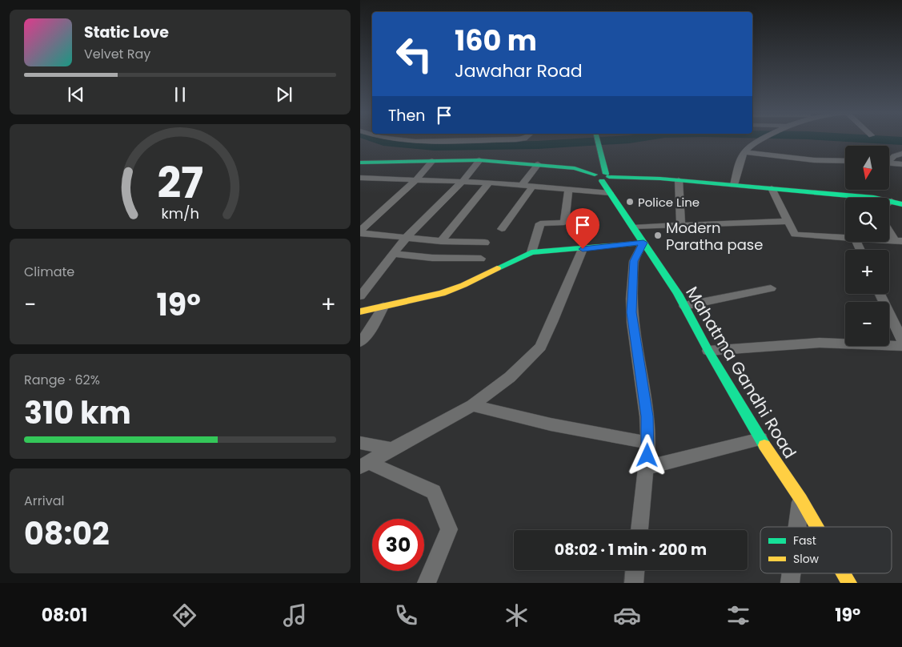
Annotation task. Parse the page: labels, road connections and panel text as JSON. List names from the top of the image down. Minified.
{"streets":{"main road":["Mahatma Gandhi Road"]},"places":["Police Line","Modern Paratha pase"],"legend":["Fast","Slow"],"north":"bottom","page":{"turn":["160 m","Jawahar Road"],"song":["Static Love","Velvet Ray"],"then":"Then","map_buttons":["+","−"],"tile":["Climate",["Range · 62%","310 km"],["Arrival","08:02"]],"heat":["−","19°","+"],"limit":"30","trip":"08:02 · 1 min · 200 m","tabs":["08:01","19°"],"gauge":["27","km/h"]}}
